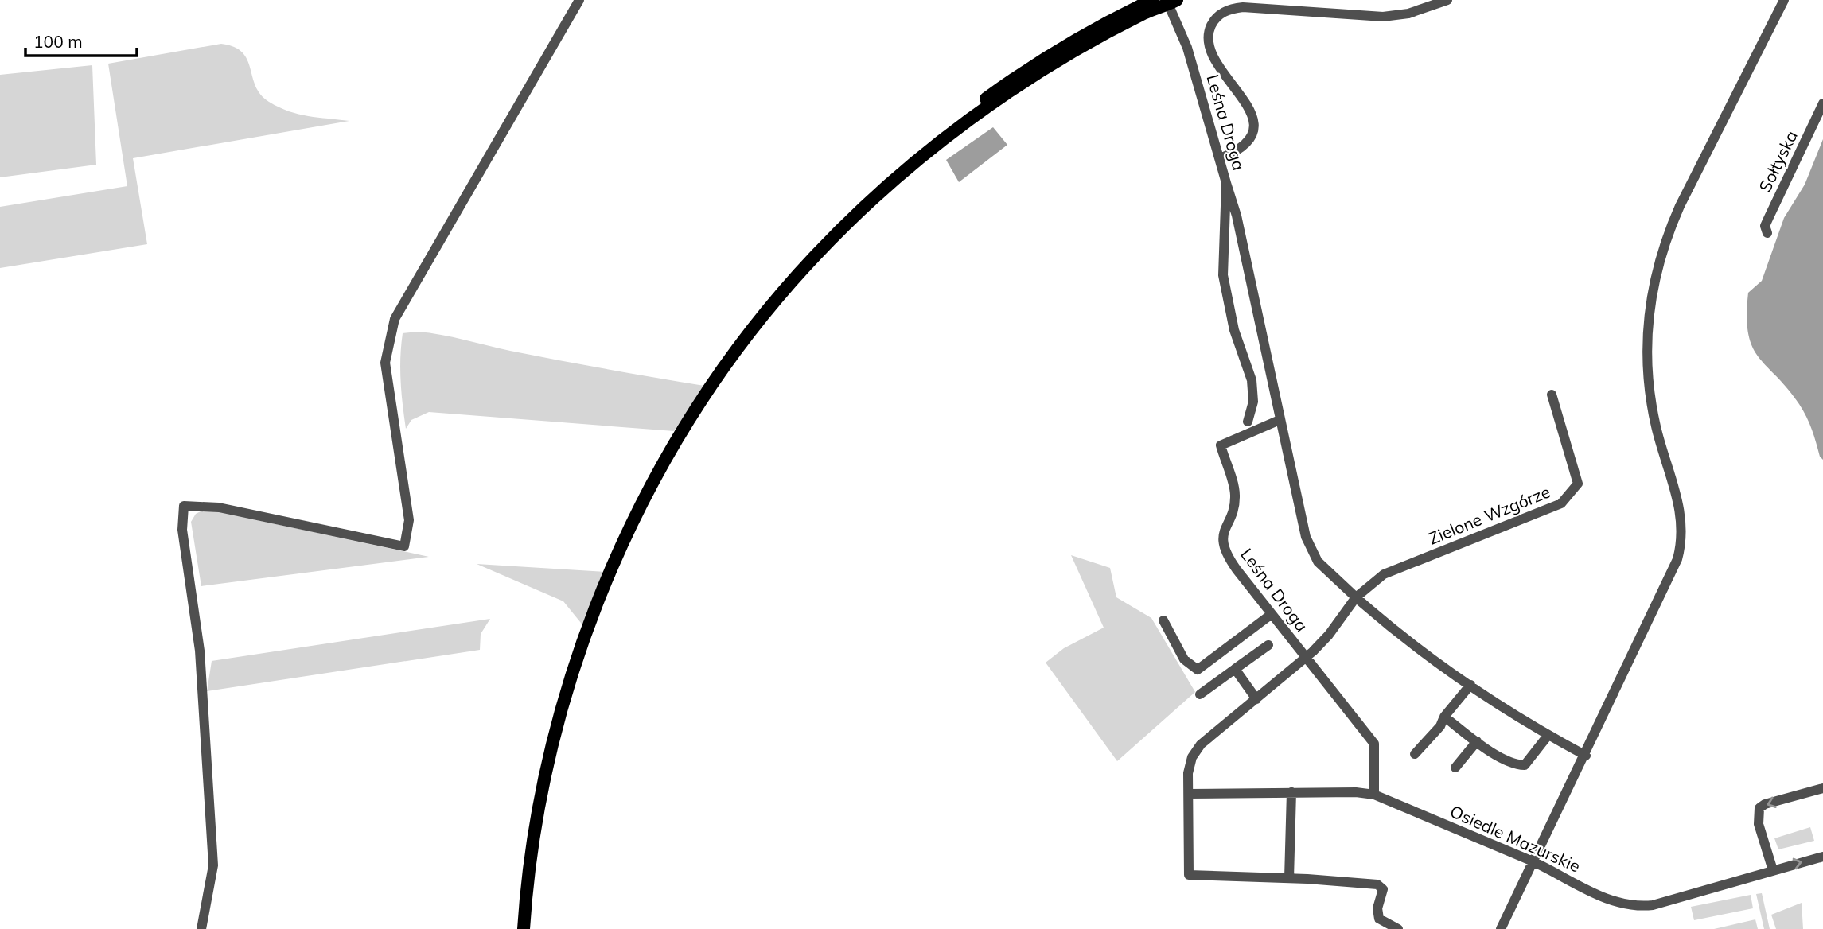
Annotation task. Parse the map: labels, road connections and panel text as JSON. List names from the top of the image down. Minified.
{"streets":{"street":["Leśna Droga","Sołtyska","Zielone Wzgórze","Osiedle Mazurskie"]},"crossings":[["Leśna Droga","Osiedle Mazurskie"]],"scale_bar":"100 m"}
